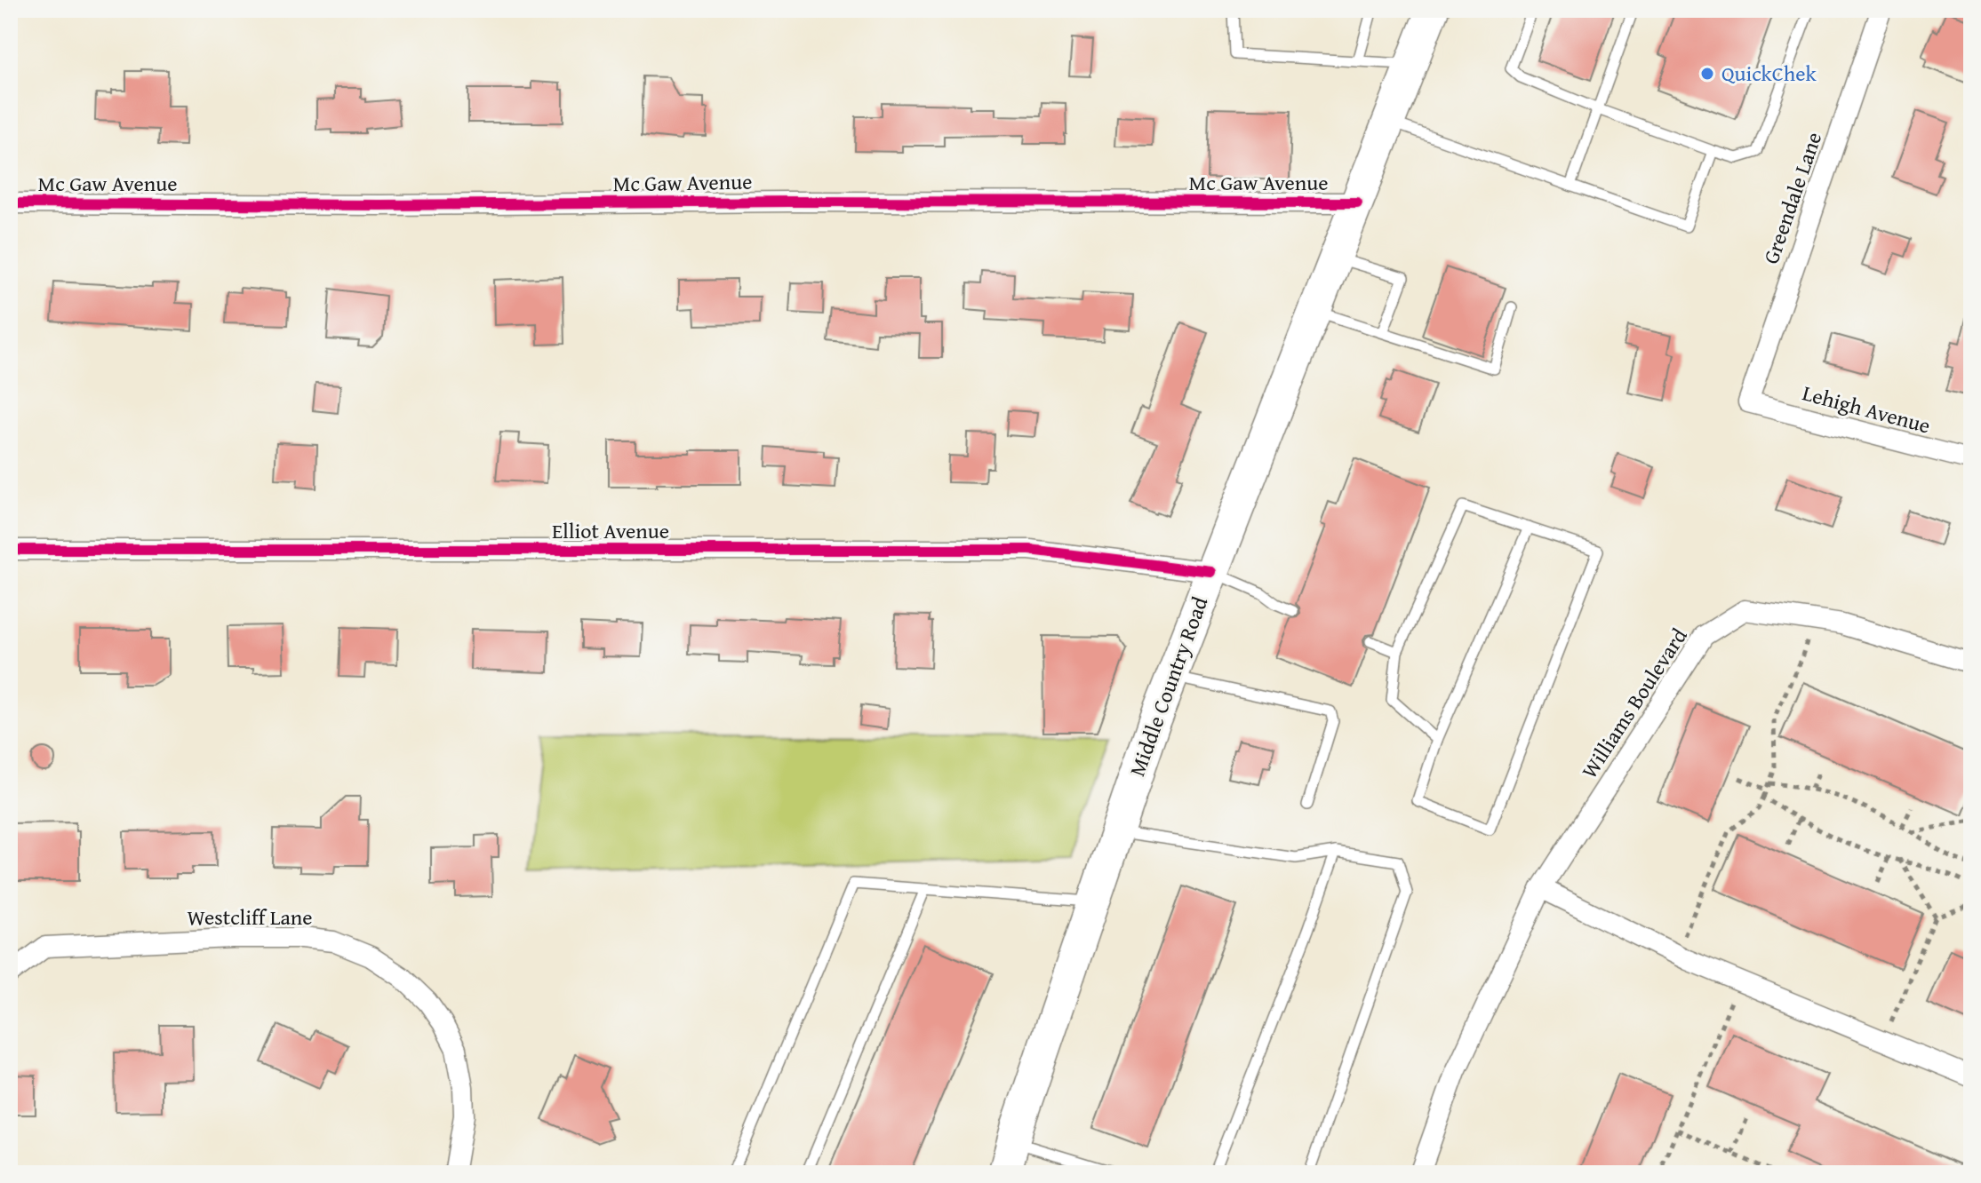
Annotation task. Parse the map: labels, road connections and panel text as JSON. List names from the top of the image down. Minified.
{"streets":{"main road":["Middle Country Road"],"street":["Mc Gaw Avenue","Greendale Lane","Lehigh Avenue","Elliot Avenue","Williams Boulevard","Westcliff Lane"]},"crossings":[["Mc Gaw Avenue","Middle Country Road"],["Greendale Lane","Lehigh Avenue"],["Elliot Avenue","Middle Country Road"]],"places":["QuickChek"]}
